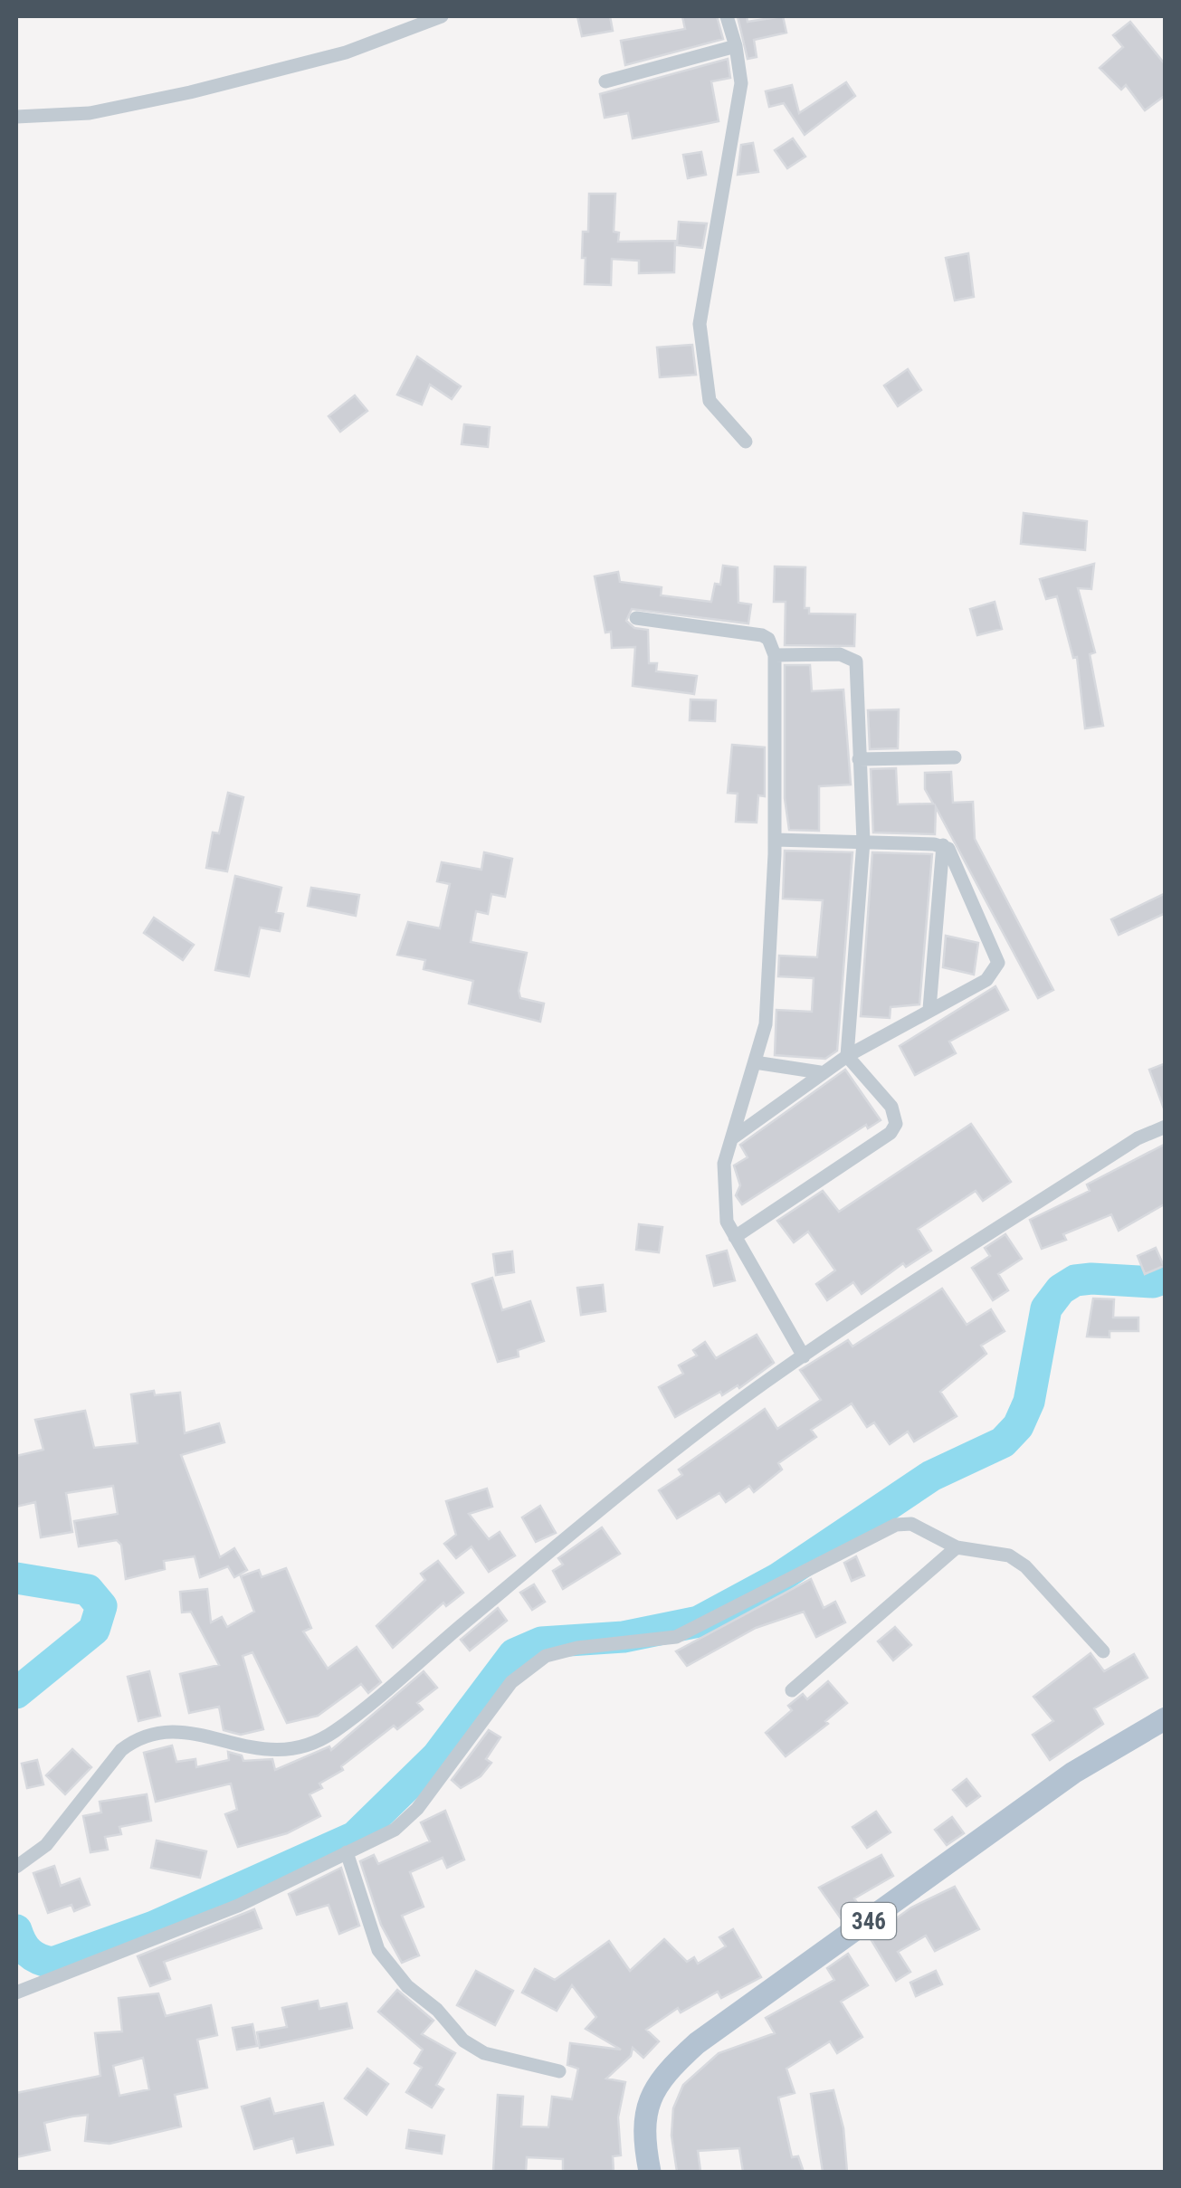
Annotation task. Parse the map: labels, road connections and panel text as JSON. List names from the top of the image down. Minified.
{"streets":{"main road":["346"]}}
